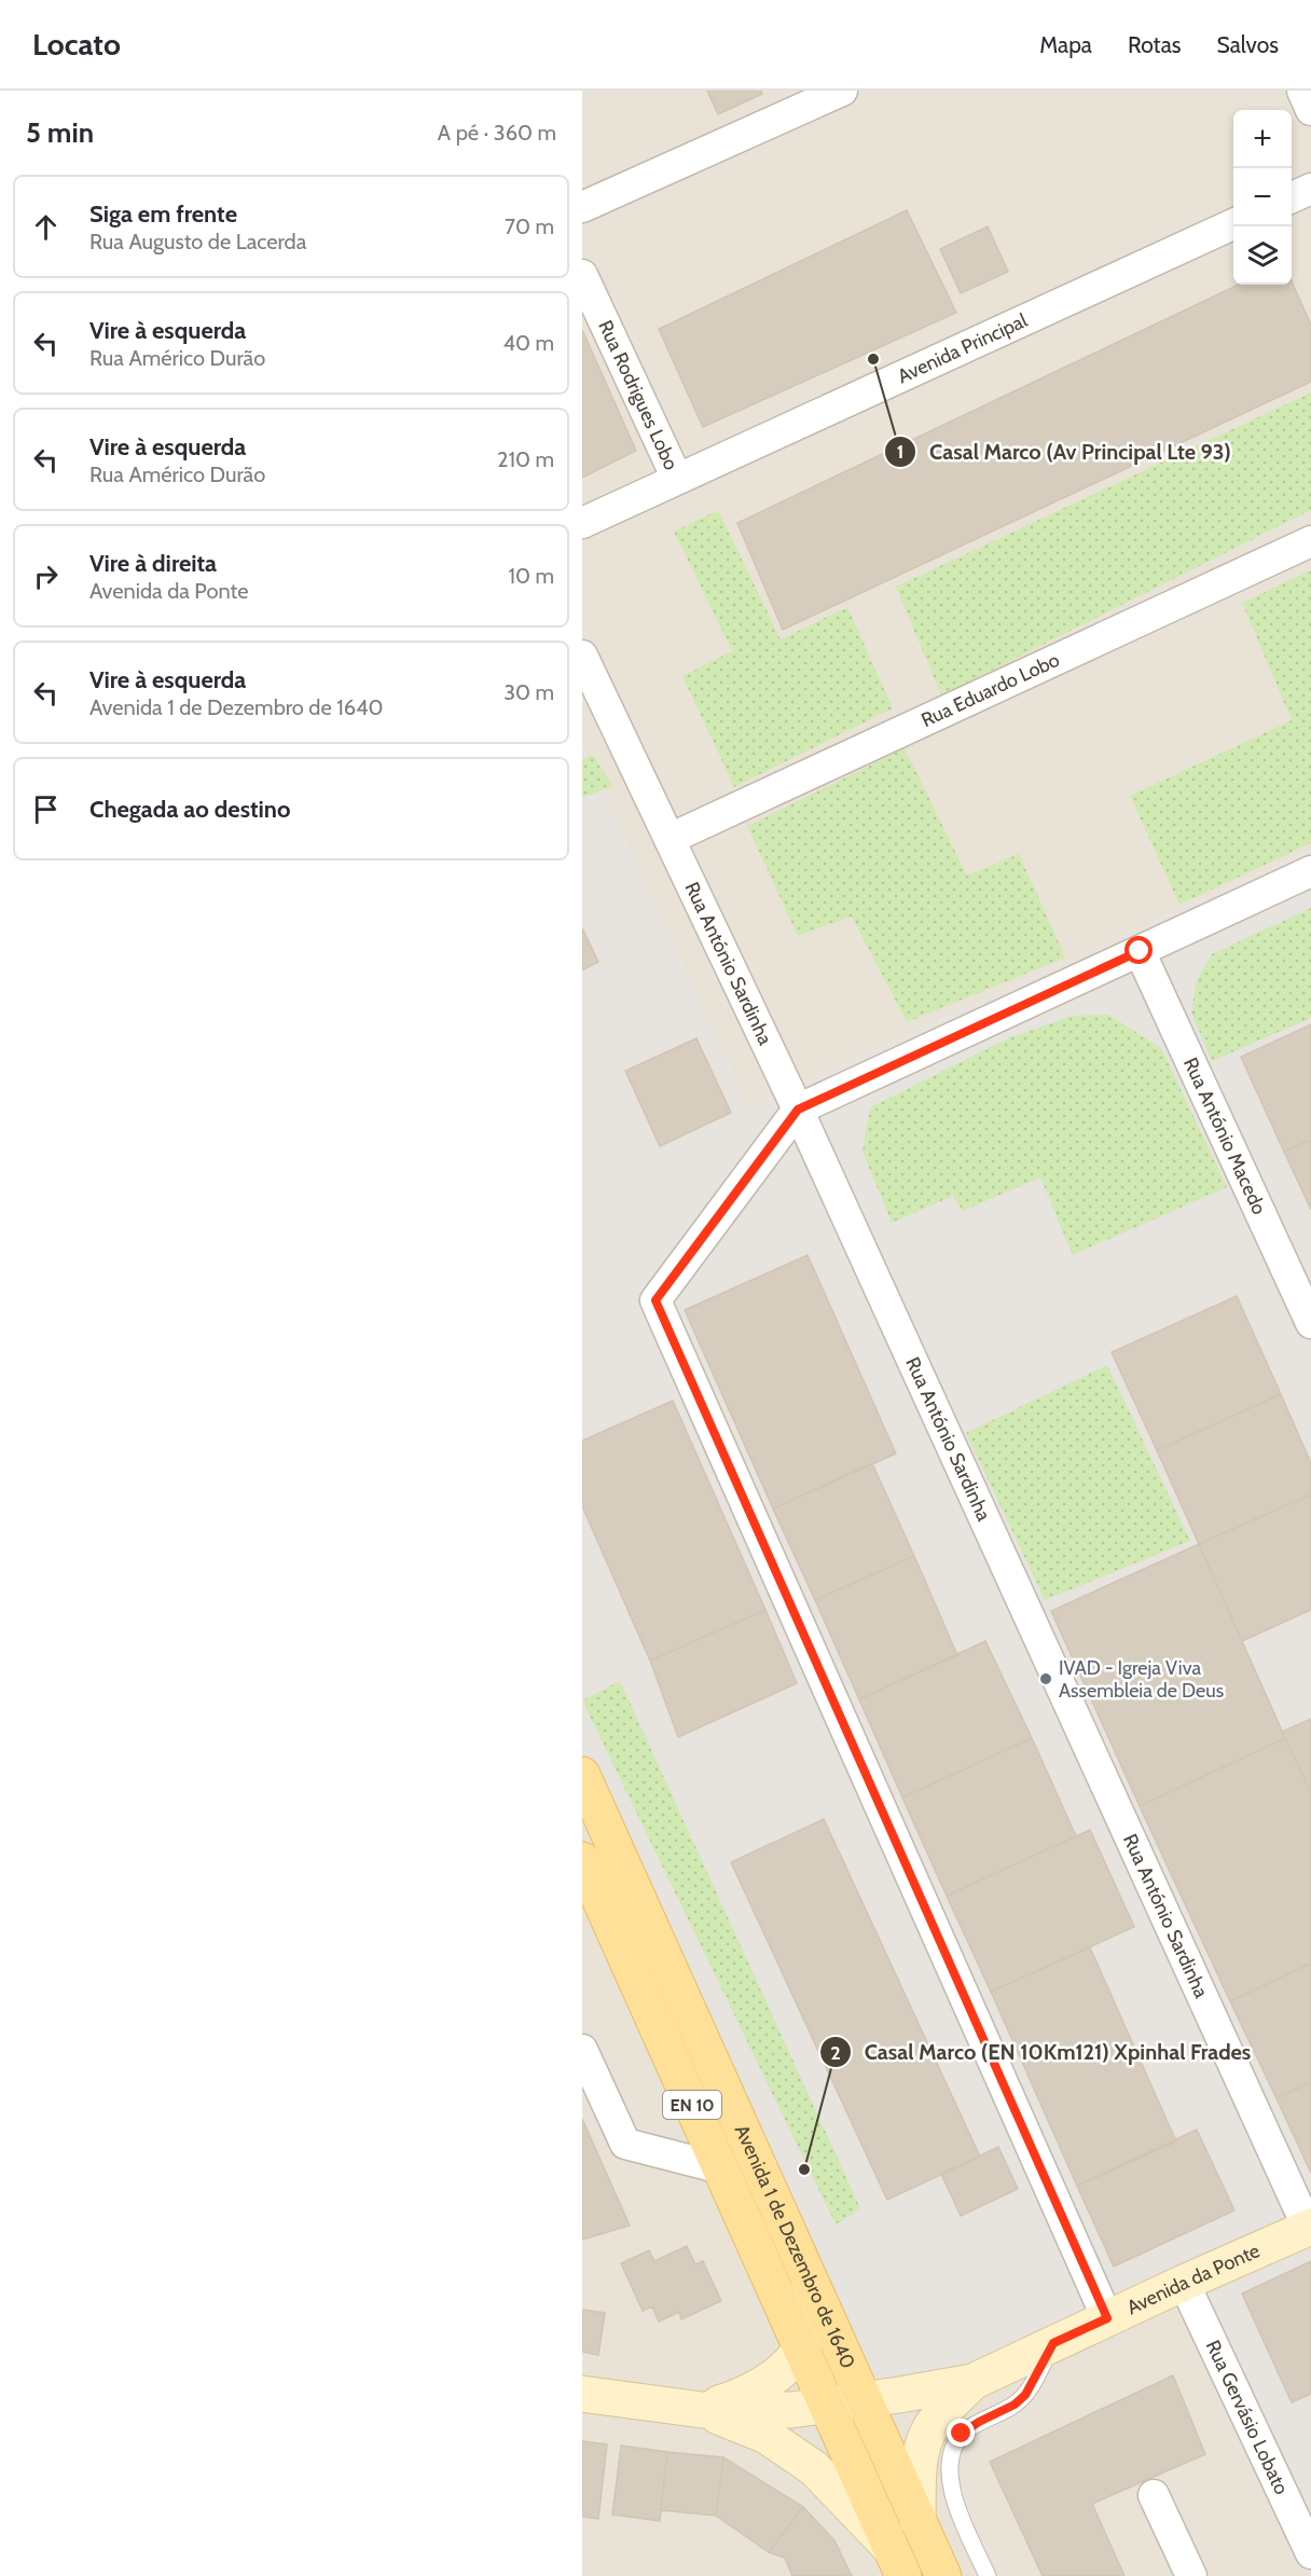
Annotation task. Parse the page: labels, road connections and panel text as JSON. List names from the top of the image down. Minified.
{"streets":{"main road":["EN 10","Avenida 1 de Dezembro de 1640","Avenida da Ponte"],"street":["Avenida Principal","Rua Rodrigues Lobo","Rua Eduardo Lobo","Rua António Sardinha","Rua António Macedo","Rua Gervásio Lobato"]},"crossings":[["Avenida Principal","Rua Rodrigues Lobo"],["Rua Eduardo Lobo","Rua António Sardinha"],["Rua António Sardinha","Avenida da Ponte"],["Avenida da Ponte","Rua Gervásio Lobato"]],"places":["Casal Marco (Av Principal Lte 93)","IVAD - Igreja Viva Assembleia de Deus","Casal Marco (EN 10Km121) Xpinhal Frades"],"page":{"header":"Locato","nav":["Mapa","Rotas","Salvos"],"heading":["5 min","A pé · 360 m"],"map_buttons":["+","−"],"list":[["Siga em frente","Rua Augusto de Lacerda","70 m"],["Vire à esquerda","Rua Américo Durão","40 m"],["Vire à esquerda","Rua Américo Durão","210 m"],["Vire à direita","Avenida da Ponte","10 m"],["Vire à esquerda","Avenida 1 de Dezembro de 1640","30 m"],"Chegada ao destino"]}}
